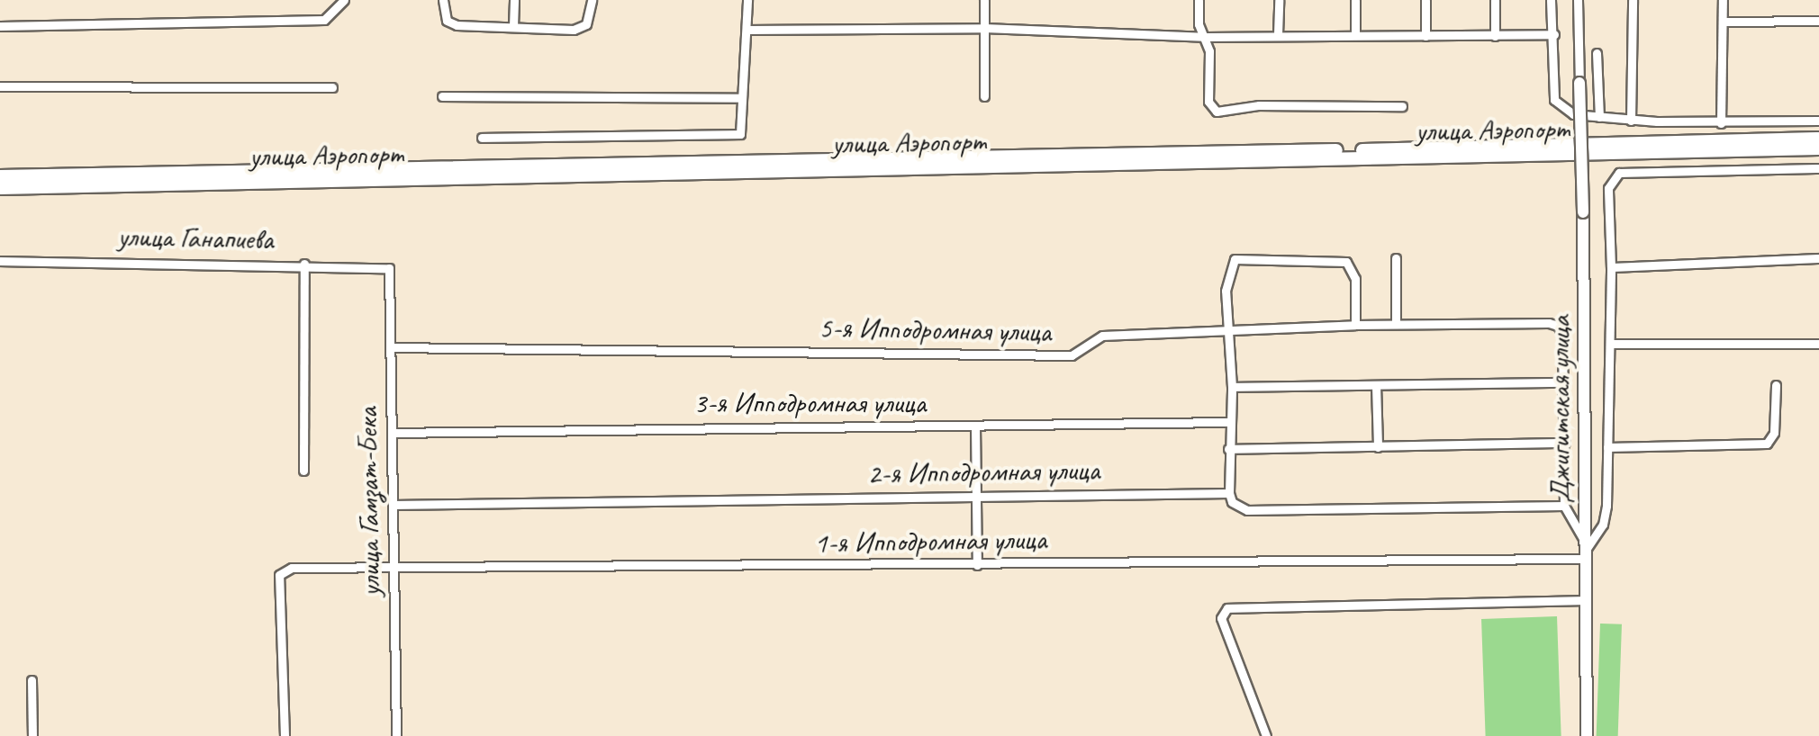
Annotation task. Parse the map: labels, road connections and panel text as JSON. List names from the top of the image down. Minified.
{"streets":{"main road":["улица Аэропорт"],"street":["улица Ганапиева","5-я Ипподромная улица","3-я Ипподромная улица","Джигитская улица","2-я Ипподромная улица","улица Гамзат-Бека","1-я Ипподромная улица"]},"crossings":[["улица Ганапиева","улица Гамзат-Бека"],["5-я Ипподромная улица","улица Гамзат-Бека"],["3-я Ипподромная улица","улица Гамзат-Бека"],["Джигитская улица","1-я Ипподромная улица"],["2-я Ипподромная улица","улица Гамзат-Бека"],["улица Гамзат-Бека","1-я Ипподромная улица"]]}
